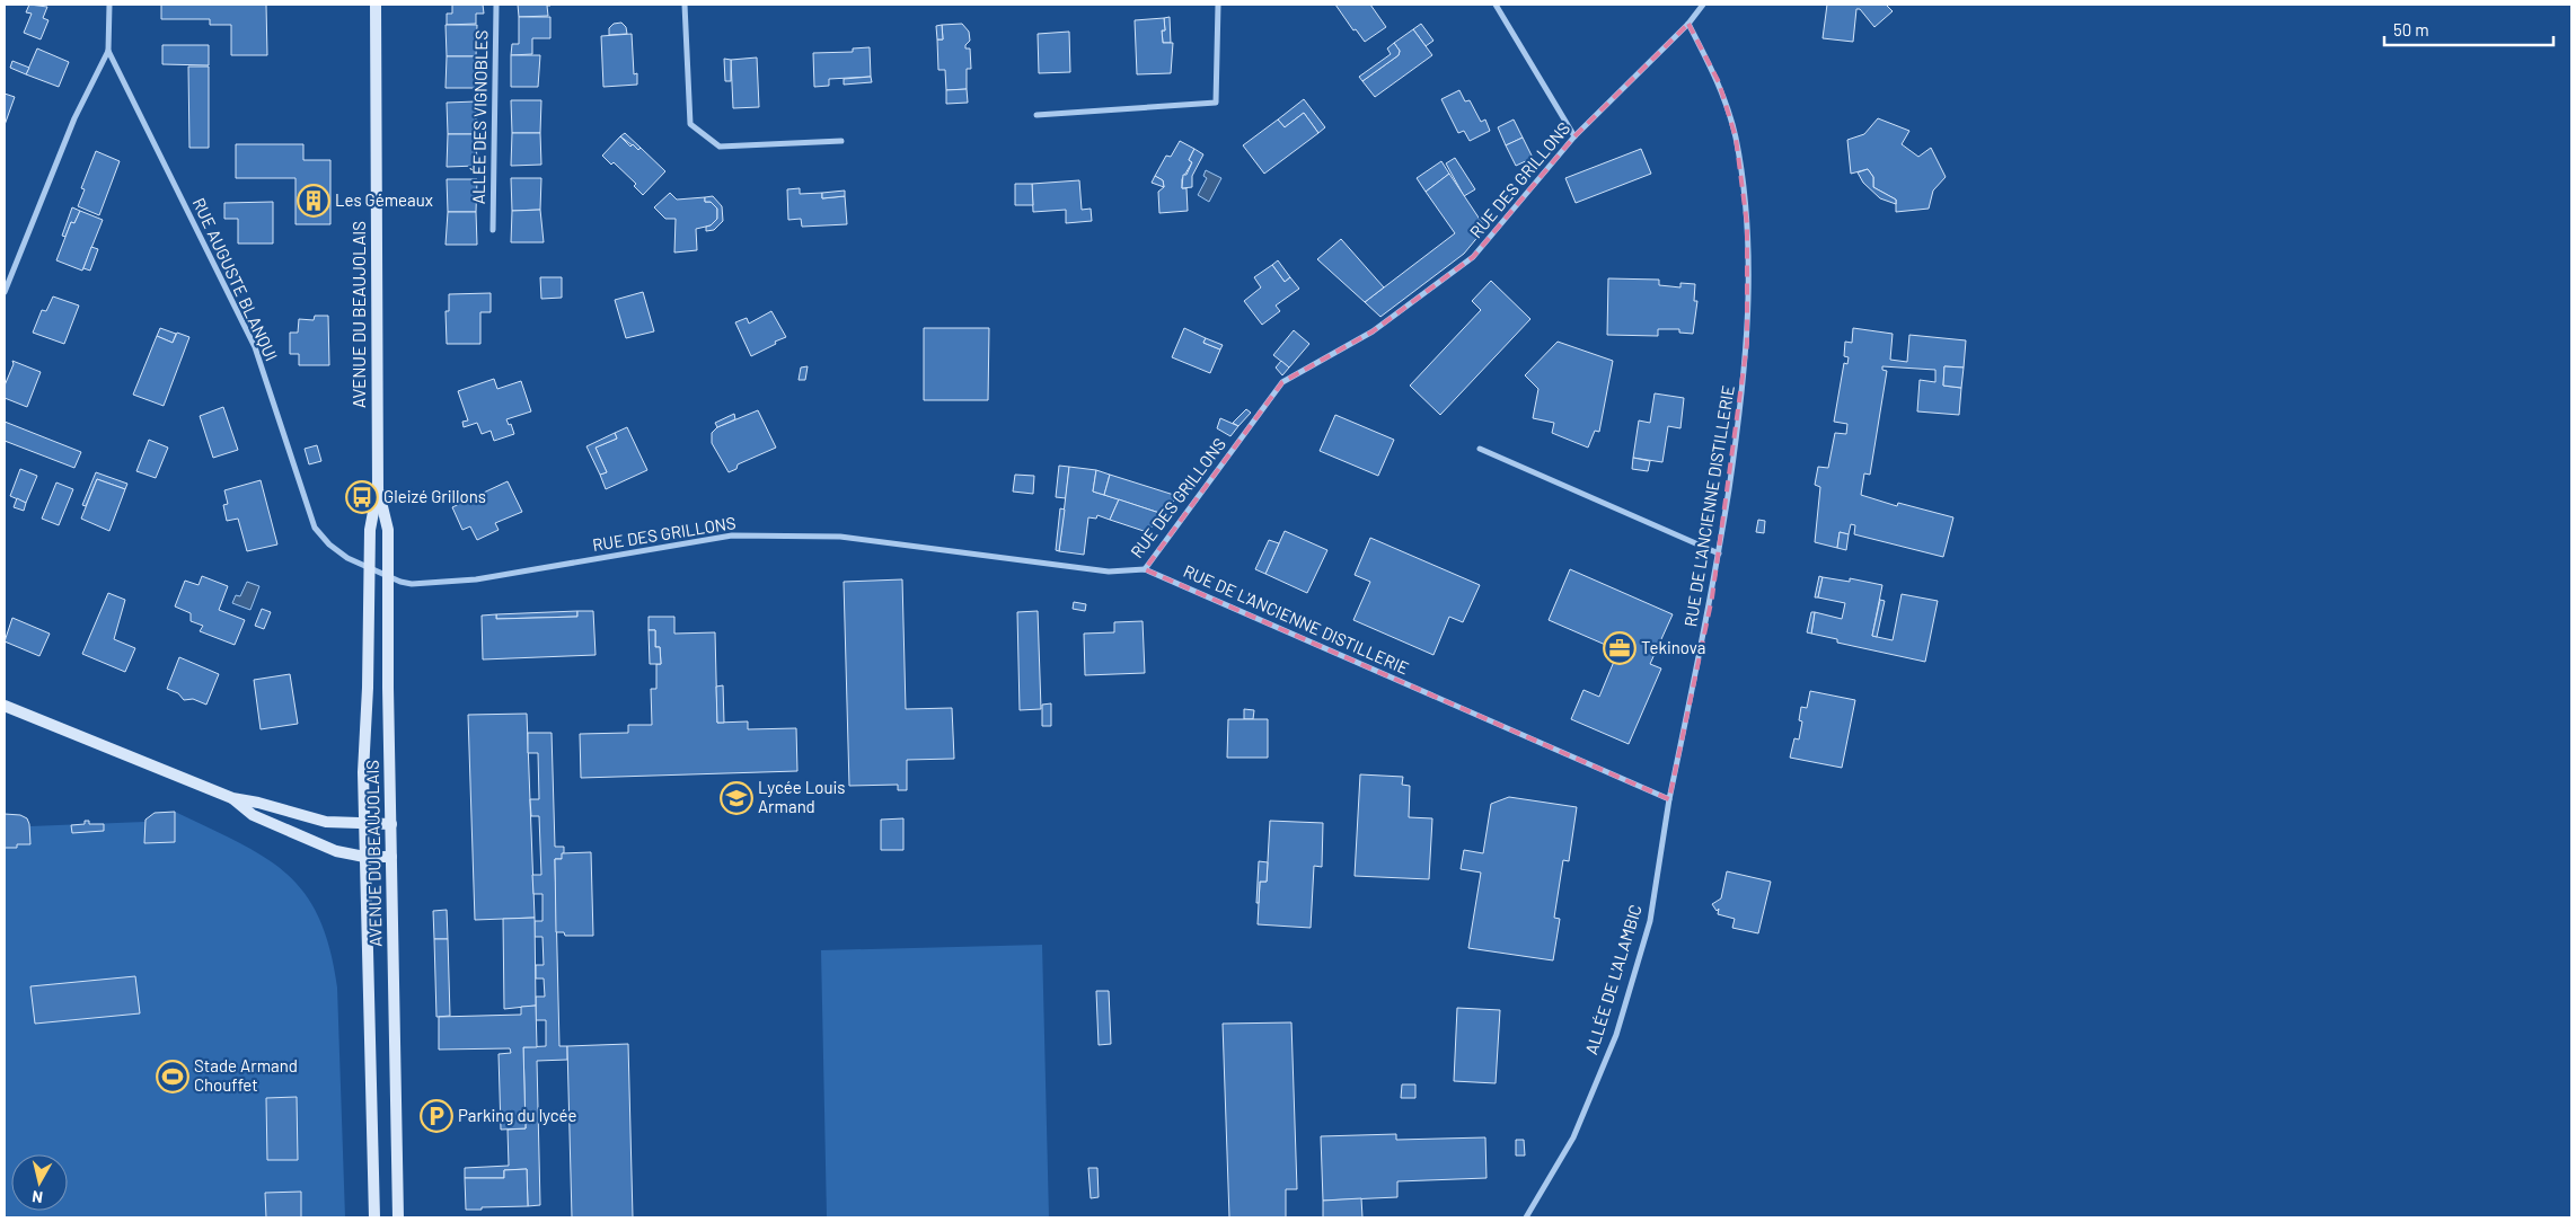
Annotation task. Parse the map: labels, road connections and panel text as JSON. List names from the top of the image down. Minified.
{"streets":{"main road":["AVENUE DU BEAUJOLAIS"],"street":["ALLÉE DES VIGNOBLES","RUE DES GRILLONS","RUE AUGUSTE BLANQUI","RUE DE L'ANCIENNE DISTILLERIE","ALLÉE DE L'ALAMBIC"]},"crossings":[["RUE DES GRILLONS","RUE AUGUSTE BLANQUI"],["RUE DES GRILLONS","AVENUE DU BEAUJOLAIS"],["RUE DES GRILLONS","RUE DE L'ANCIENNE DISTILLERIE"],["RUE AUGUSTE BLANQUI","AVENUE DU BEAUJOLAIS"],["RUE DE L'ANCIENNE DISTILLERIE","ALLÉE DE L'ALAMBIC"]],"places":{"building":["Les Gémeaux"],"bus stop":["Gleizé Grillons"],"office":["Tekinova"],"school or university":["Lycée Louis Armand"],"sports":["Stade Armand Chouffet"],"parking":["Parking du lycée"]},"scale_bar":"50 m","north":"bottom"}
